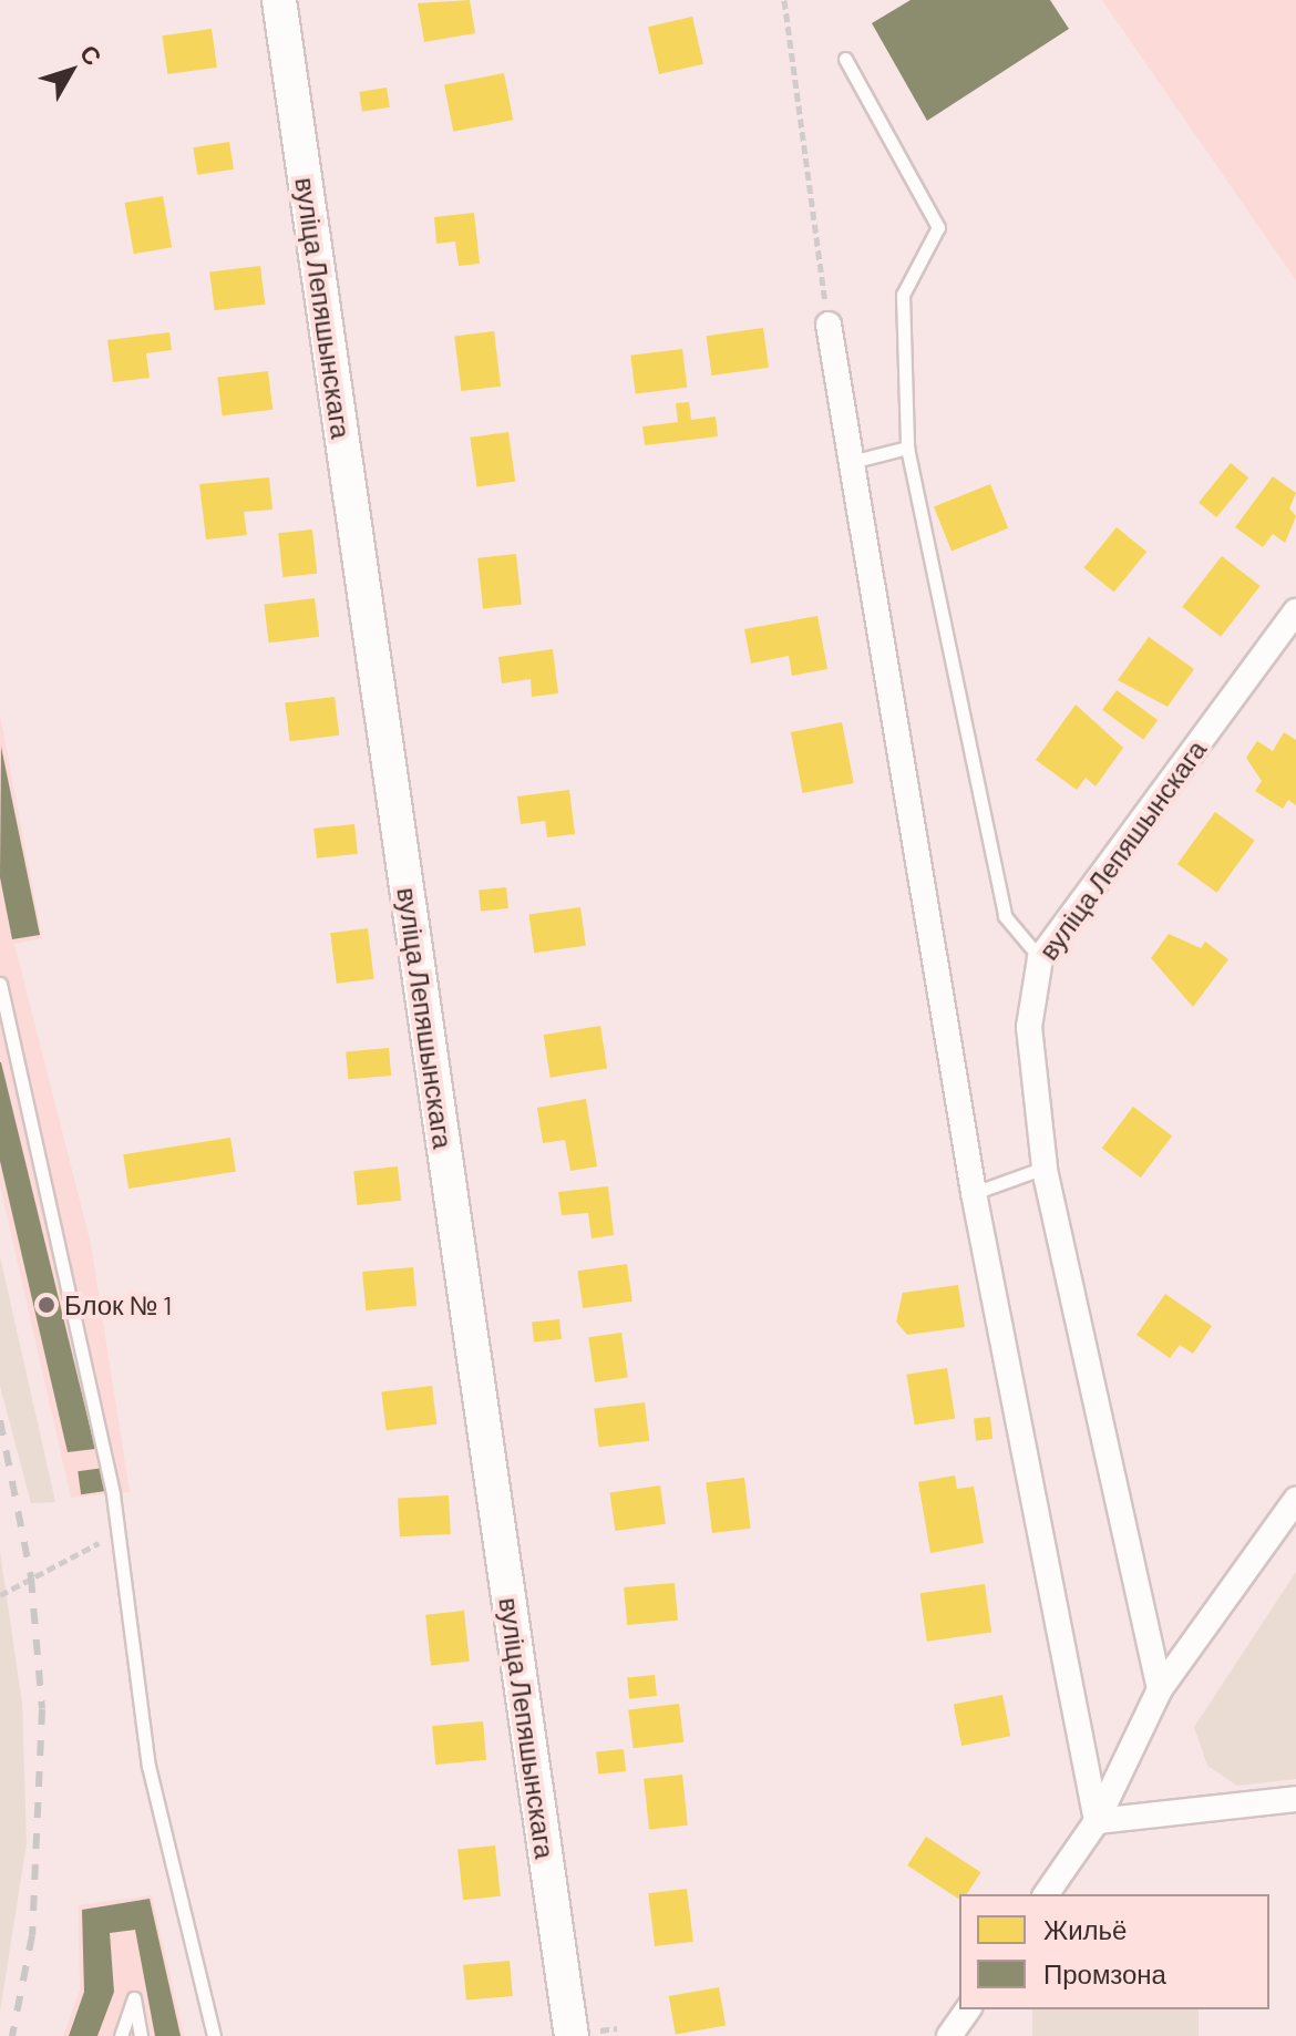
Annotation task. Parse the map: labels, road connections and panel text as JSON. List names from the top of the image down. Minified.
{"streets":{"street":["вуліца Лепяшынскага"]},"places":["Блок № 1"],"legend":["Жильё","Промзона"],"north":"top right"}
